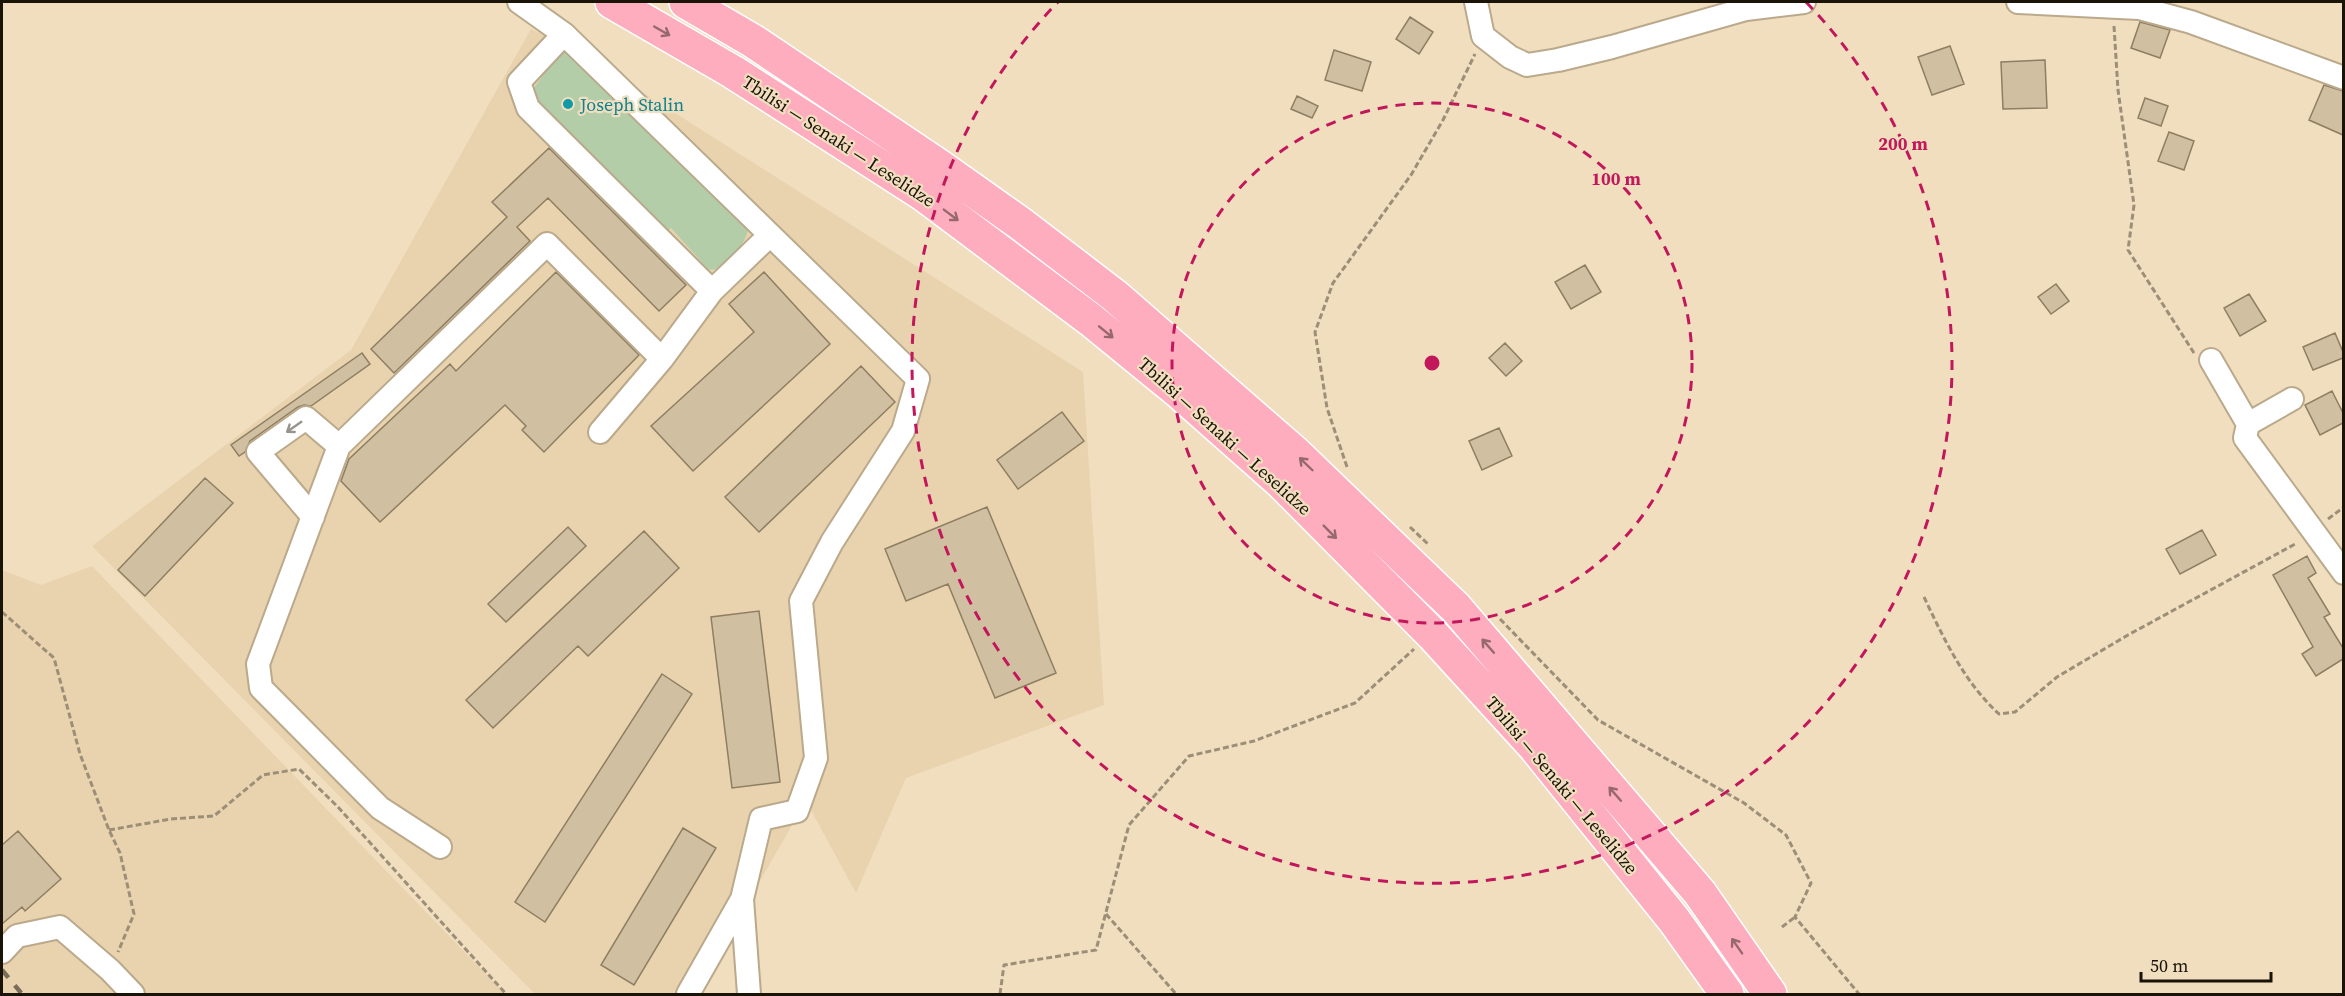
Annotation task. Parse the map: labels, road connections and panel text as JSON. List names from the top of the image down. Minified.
{"streets":{"highway":["Tbilisi — Senaki — Leselidze"]},"places":["Joseph Stalin"],"scale_bar":"50 m","rings":["200 m","100 m"]}
